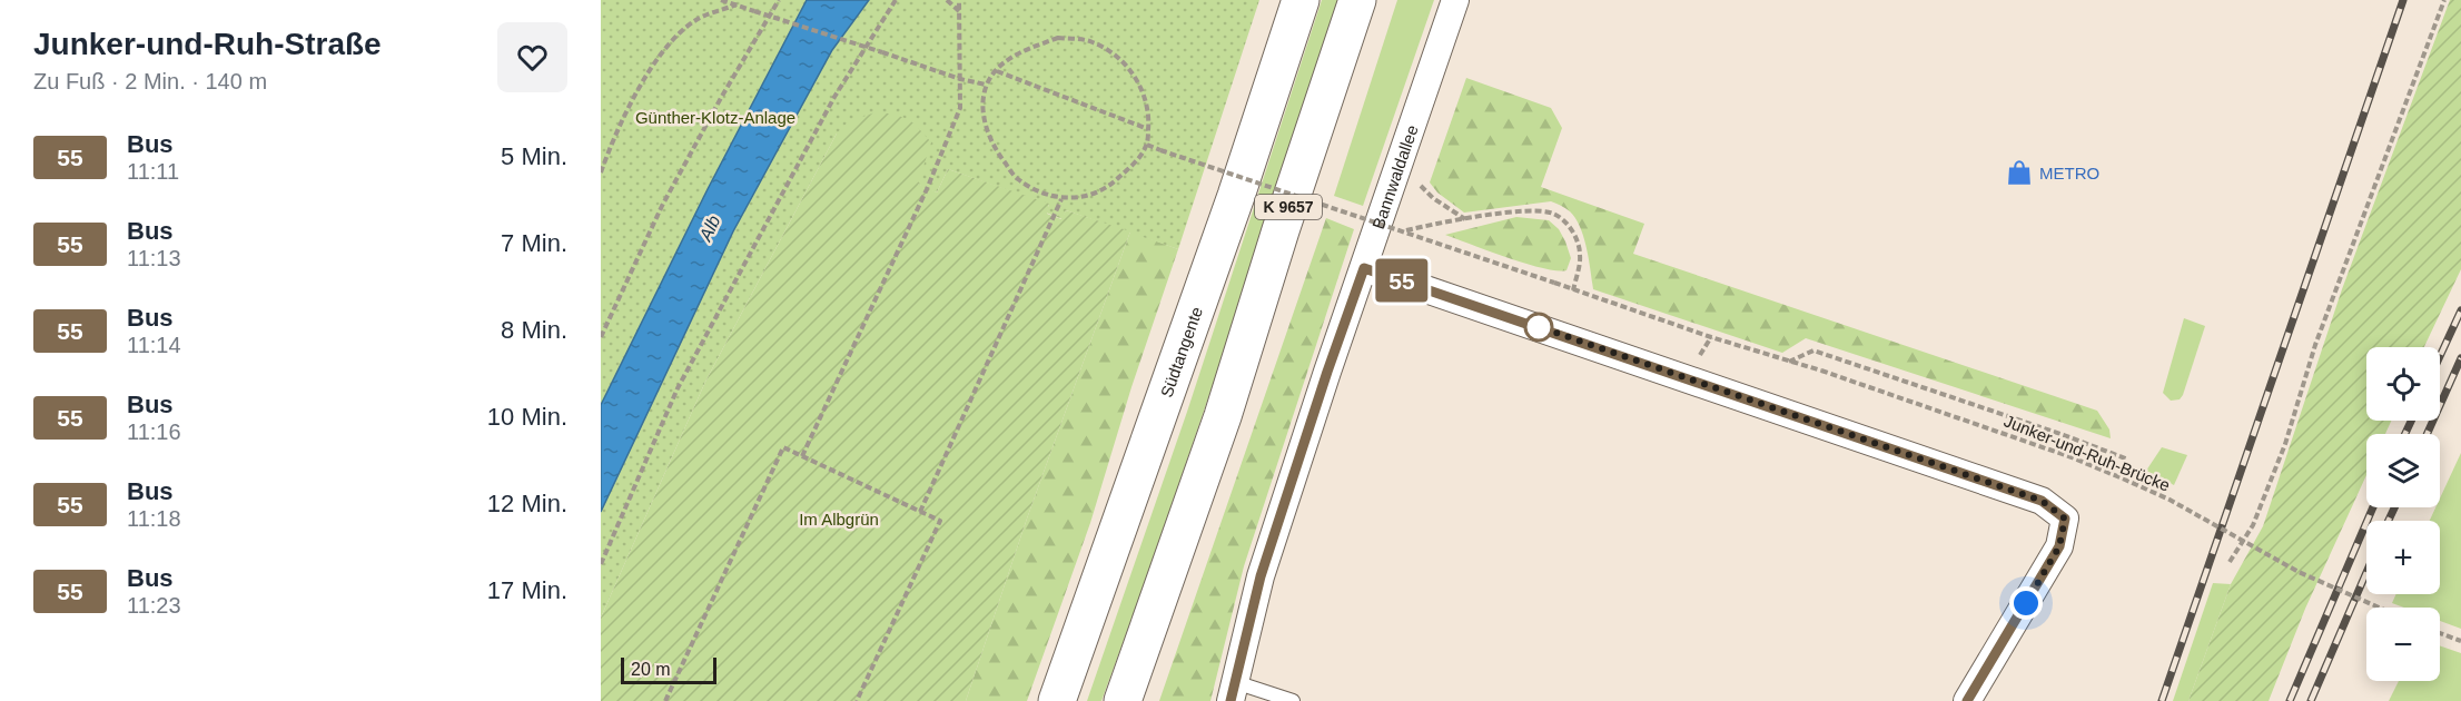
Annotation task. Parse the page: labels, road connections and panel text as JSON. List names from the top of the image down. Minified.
{"streets":{"highway":["K 9657","Südtangente"],"street":["Bannwaldallee"],"path":["Junker-und-Ruh-Brücke"]},"water":["Alb"],"parks":["Günther-Klotz-Anlage","Im Albgrün"],"places":{"shop":["METRO"]},"lines":["bus line 55"],"scale_bar":"20 m","page":{"heading":["Junker-und-Ruh-Straße","Zu Fuß · 2 Min. · 140 m"],"on_map":"55","list":[{"mark":"55","name":"Bus","note":"11:11","value":"5 Min."},{"mark":"55","name":"Bus","note":"11:13","value":"7 Min."},{"mark":"55","name":"Bus","note":"11:14","value":"8 Min."},{"mark":"55","name":"Bus","note":"11:16","value":"10 Min."},{"mark":"55","name":"Bus","note":"11:18","value":"12 Min."},{"mark":"55","name":"Bus","note":"11:23","value":"17 Min."}],"map_buttons":["+","−"],"scale":"20 m"}}
